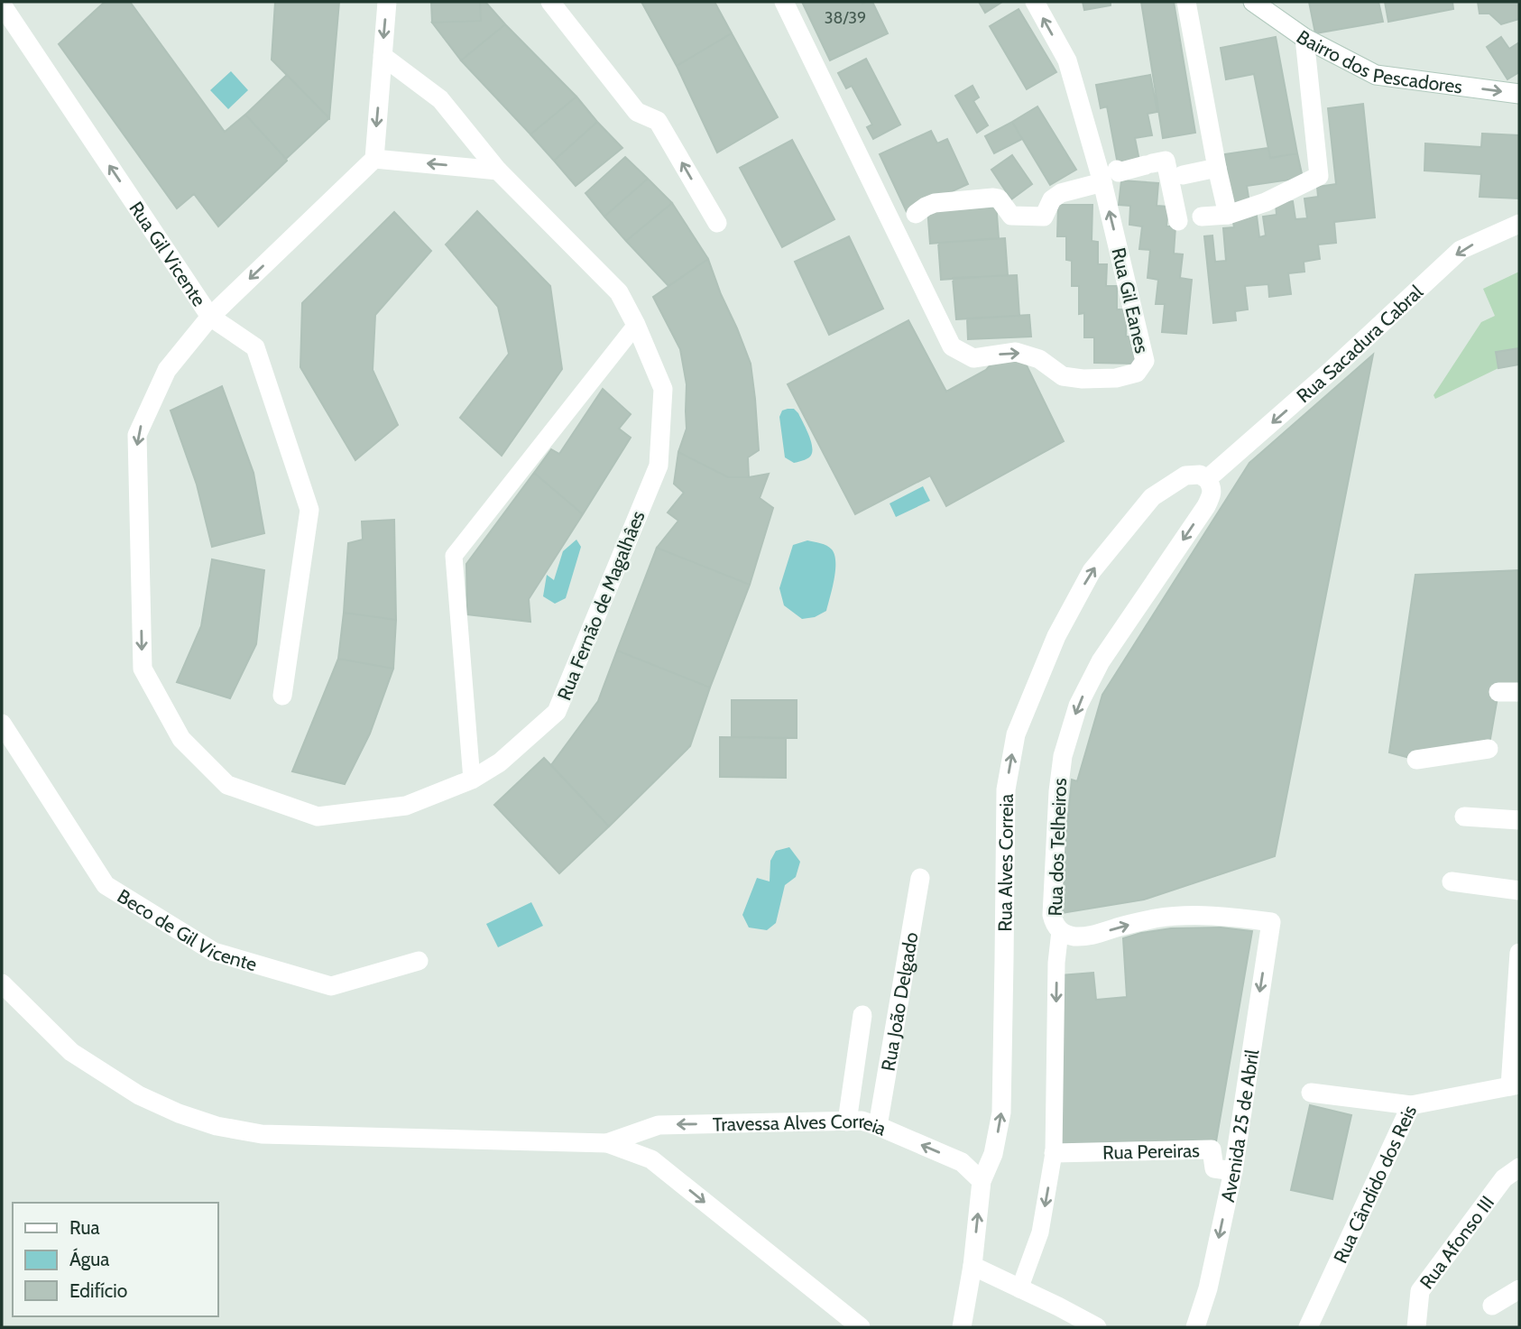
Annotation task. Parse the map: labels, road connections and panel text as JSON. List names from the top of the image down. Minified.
{"streets":{"street":["Bairro dos Pescadores","Rua Gil Vicente","Rua Gil Eanes","Rua Sacadura Cabral","Rua Fernão de Magalhâes","Rua dos Telheiros","Rua Alves Correia","Beco de Gil Vicente","Rua João Delgado","Avenida 25 de Abril","Travessa Alves Correia","Rua Pereiras","Rua Cândido dos Reis","Rua Afonso III"]},"crossings":[["Rua Gil Vicente","Rua Fernão de Magalhâes"],["Rua Sacadura Cabral","Rua dos Telheiros"],["Rua Sacadura Cabral","Rua Alves Correia"],["Rua dos Telheiros","Rua Alves Correia"],["Rua dos Telheiros","Avenida 25 de Abril"],["Rua dos Telheiros","Rua Pereiras"],["Rua Alves Correia","Travessa Alves Correia"],["Rua João Delgado","Travessa Alves Correia"],["Avenida 25 de Abril","Rua Pereiras"]],"one_way":["Bairro dos Pescadores","Rua Gil Vicente","Rua Sacadura Cabral","Rua dos Telheiros","Rua Alves Correia","Travessa Alves Correia"],"house_numbers":["38/39"],"legend":["Rua","Água","Edifício"]}
